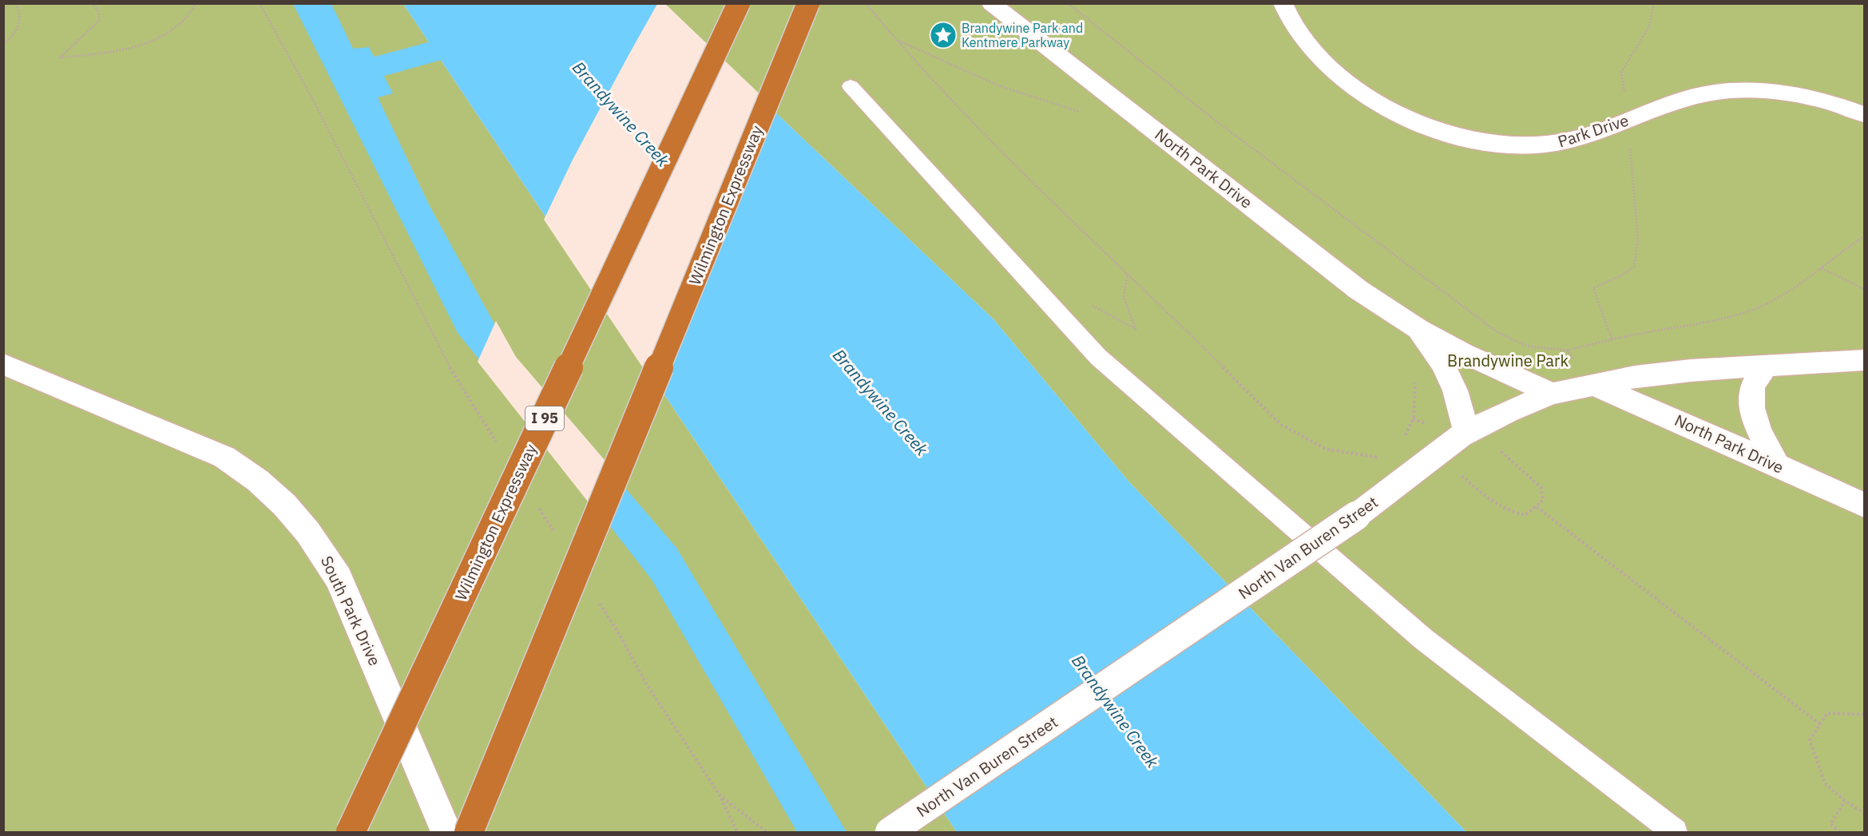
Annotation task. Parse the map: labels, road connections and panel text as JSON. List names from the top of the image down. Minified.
{"streets":{"highway":["Wilmington Expressway","I 95"],"street":["Park Drive","North Park Drive","North Van Buren Street","South Park Drive"]},"crossings":[["North Park Drive","North Van Buren Street"]],"water":["Brandywine Creek"],"parks":["Brandywine Park"],"places":{"place":["Brandywine Park and Kentmere Parkway"]}}
